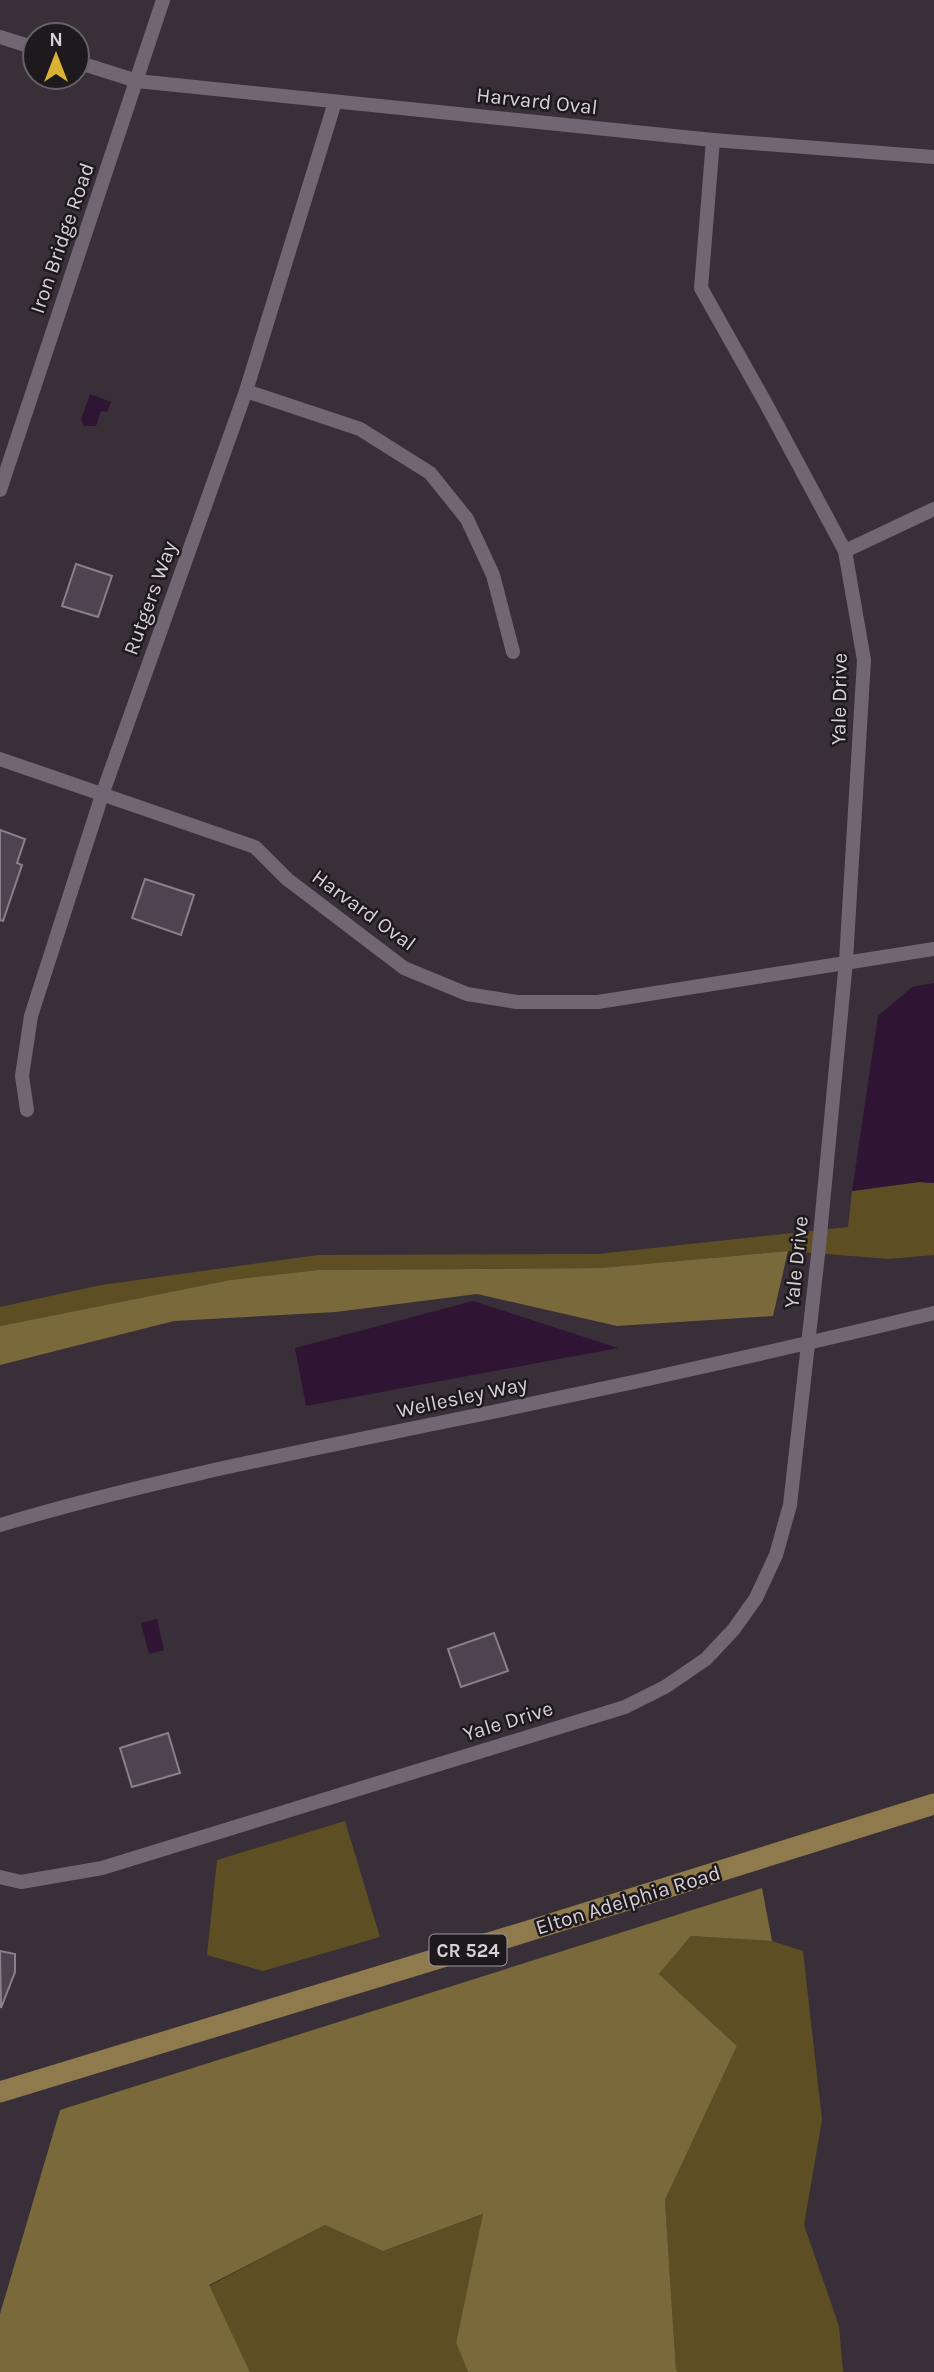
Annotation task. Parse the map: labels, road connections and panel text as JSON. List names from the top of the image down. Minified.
{"streets":{"main road":["Elton Adelphia Road","CR 524"],"street":["Harvard Oval","Iron Bridge Road","Rutgers Way","Yale Drive","Wellesley Way"]},"crossings":[["Harvard Oval","Iron Bridge Road"],["Harvard Oval","Rutgers Way"],["Harvard Oval","Yale Drive"],["Yale Drive","Wellesley Way"]],"north":"top"}
